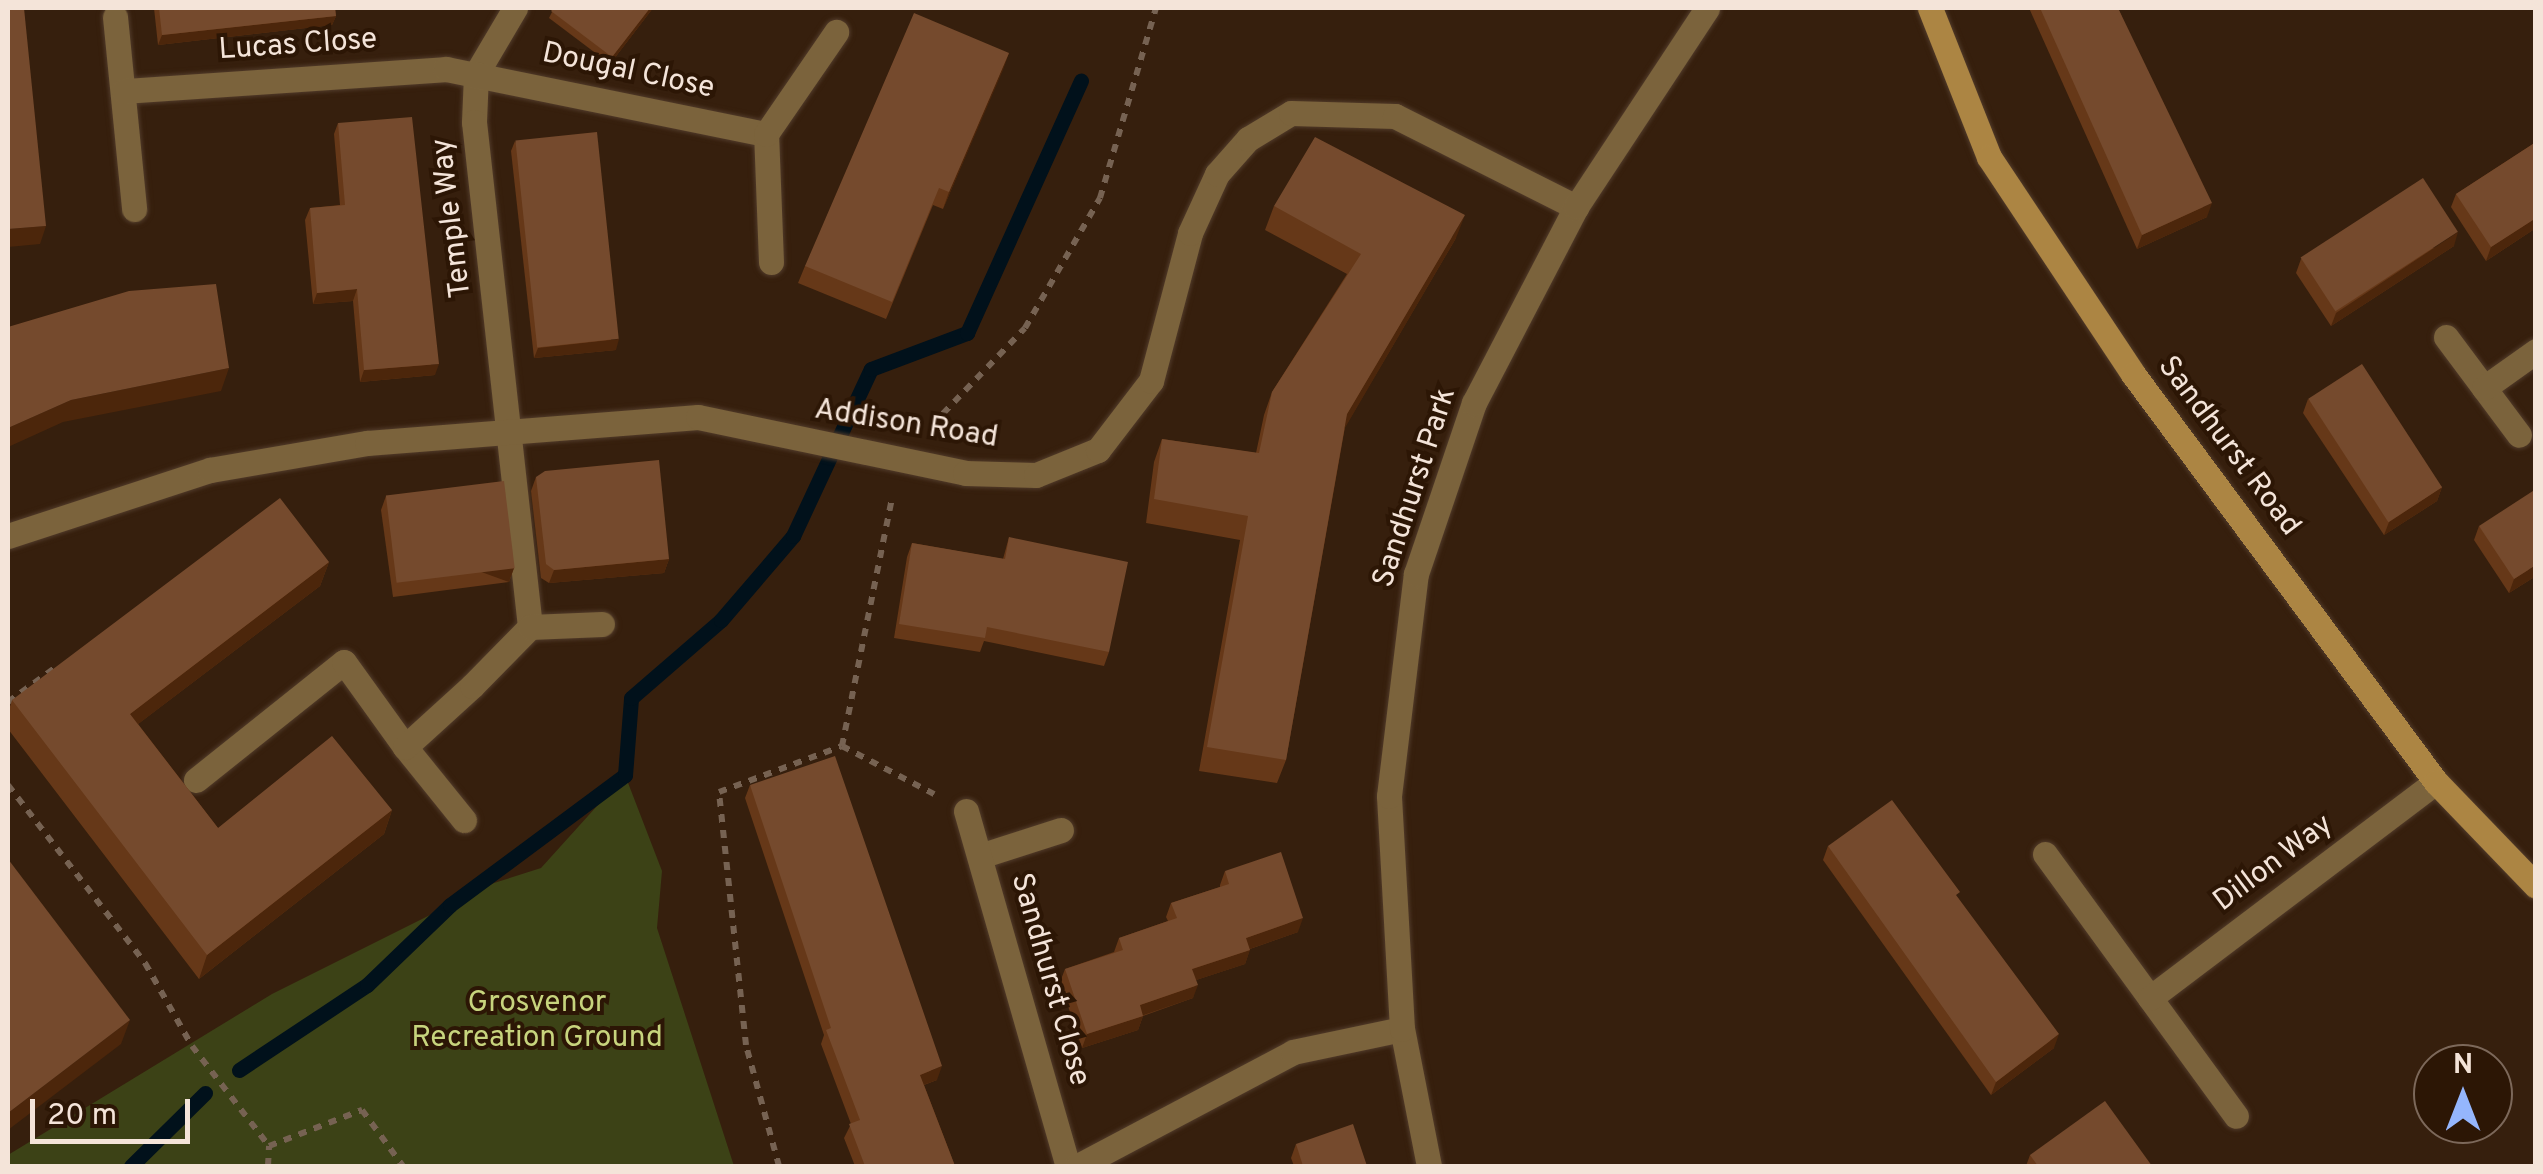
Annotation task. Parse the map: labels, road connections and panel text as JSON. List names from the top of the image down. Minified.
{"streets":{"street":["Lucas Close","Dougal Close","Temple Way","Addison Road","Sandhurst Road","Sandhurst Park","Dillon Way","Sandhurst Close"]},"crossings":[["Lucas Close","Dougal Close"],["Lucas Close","Temple Way"],["Dougal Close","Temple Way"],["Temple Way","Addison Road"],["Addison Road","Sandhurst Park"],["Sandhurst Road","Dillon Way"]],"parks":["Grosvenor Recreation Ground"],"scale_bar":"20 m","north":"top"}
